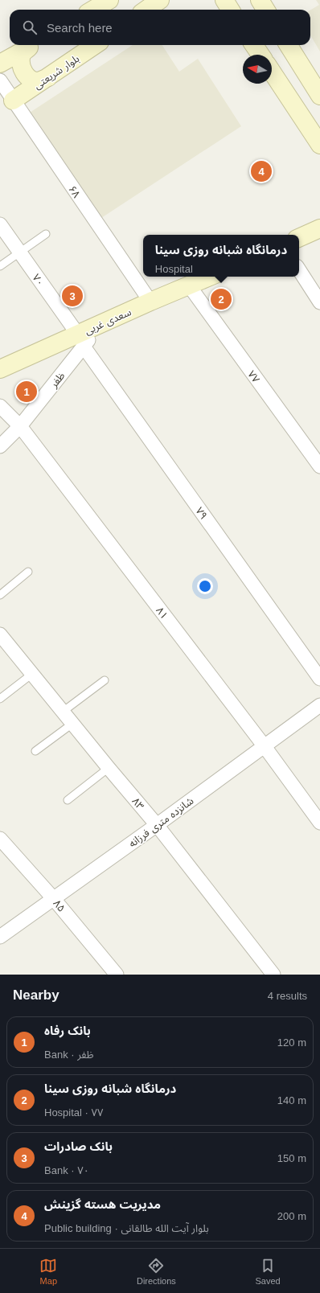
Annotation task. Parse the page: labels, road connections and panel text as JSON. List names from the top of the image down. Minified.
{"streets":{"main road":["بلوار شریعتی","سعدی غربی"],"street":["۶۸","۷۰","۷۷","ظفر","۷۹","۸۱","۸۳","شانزده متری فرزانه","۸۵"]},"crossings":[["بلوار شریعتی","۶۸"],["۶۸","سعدی غربی"],["۷۰","سعدی غربی"],["۷۰","ظفر"],["۷۰","۷۹"],["سعدی غربی","۷۷"],["سعدی غربی","ظفر"],["سعدی غربی","۷۹"],["ظفر","۷۹"],["ظفر","۸۱"],["۸۱","شانزده متری فرزانه"],["۸۳","شانزده متری فرزانه"],["شانزده متری فرزانه","۸۵"]],"north":"left","page":{"search":"Search here","pins":["4","3","2","1"],"popup":["درمانگاه شبانه روزی سینا","Hospital"],"heading":["Nearby","4 results"],"list":[{"mark":"1","name":"بانک رفاه","note":"Bank · ظفر","value":"120 m"},{"mark":"2","name":"درمانگاه شبانه روزی سینا","note":"Hospital · ۷۷","value":"140 m"},{"mark":"3","name":"بانک صادرات","note":"Bank · ۷۰","value":"150 m"},{"mark":"4","name":"مدیریت هسته گزینش","note":"Public building · بلوار آیت الله طالقانی","value":"200 m"}],"nav":["Map","Directions","Saved"]}}
